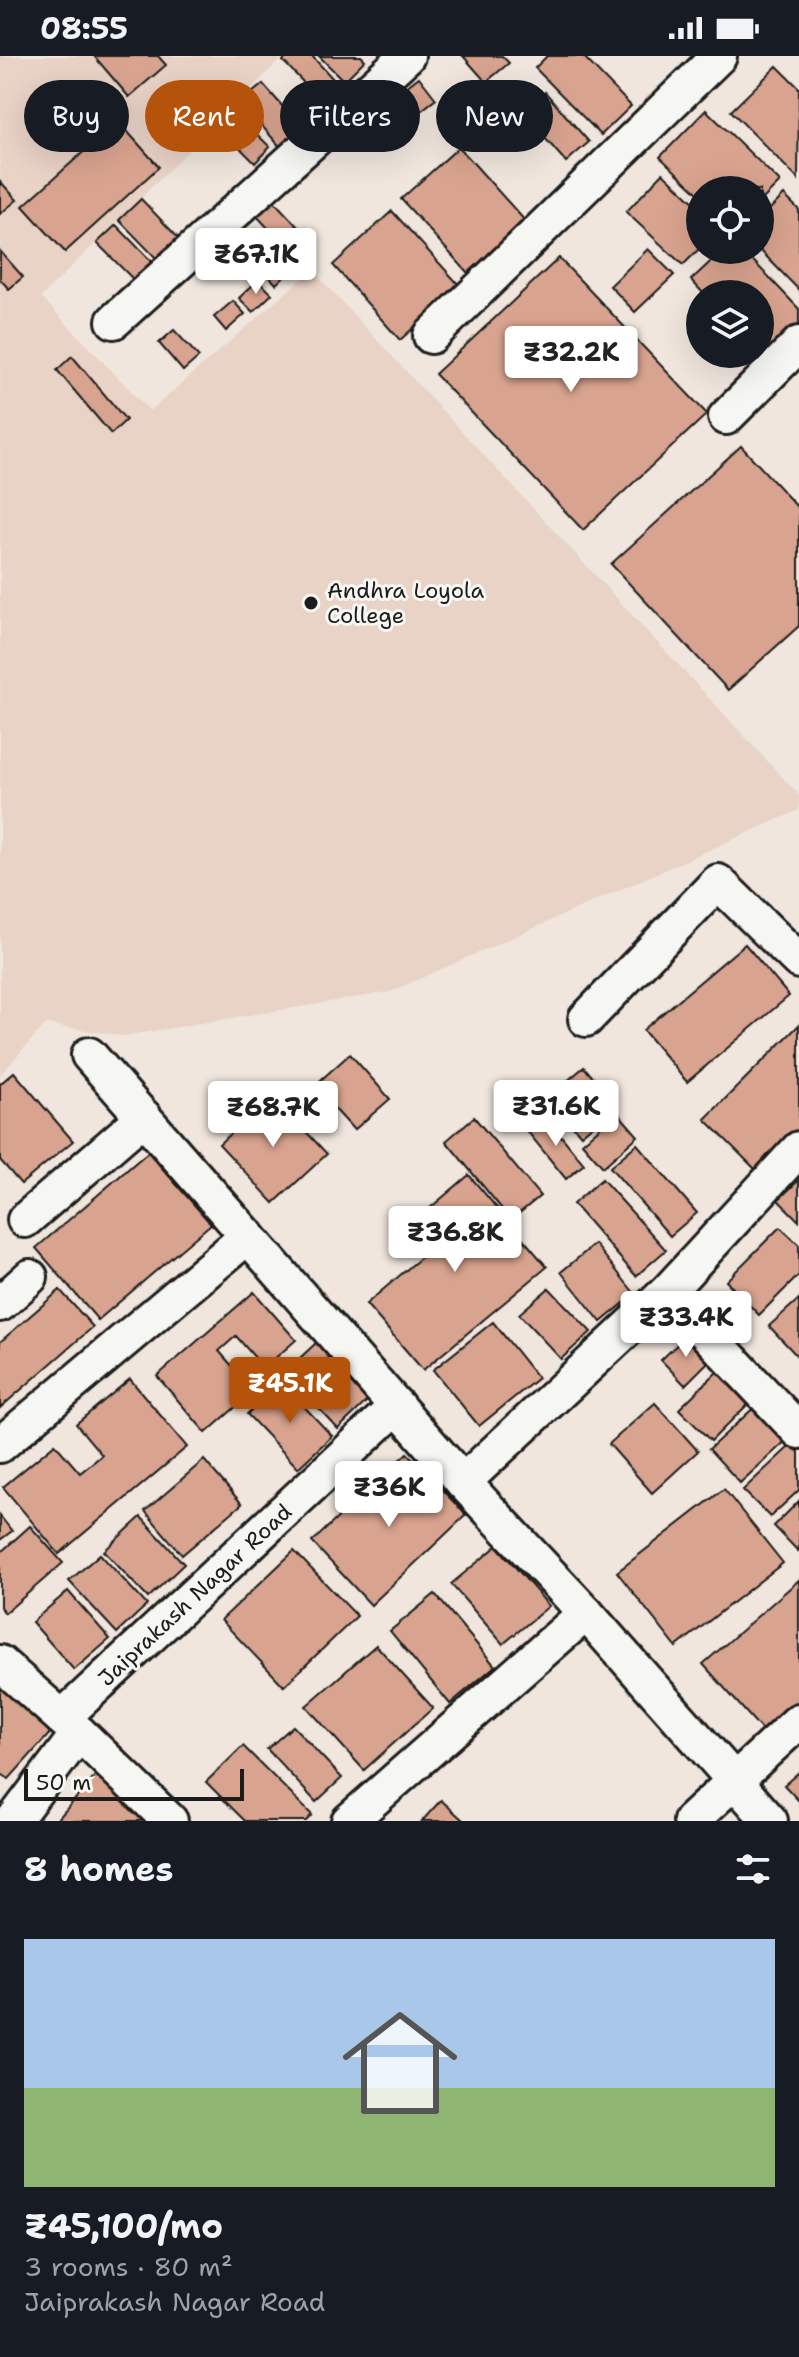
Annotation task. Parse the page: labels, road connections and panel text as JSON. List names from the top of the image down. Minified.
{"streets":{"street":["Jaiprakash Nagar Road"]},"places":["Andhra Loyola College"],"scale_bar":"50 m","page":{"status":"08:55","chip":["Buy","Rent","Filters","New"],"price":["₹67.1K","₹32.2K","₹31.6K","₹68.7K","₹36.8K","₹33.4K","₹45.1K","₹36K"],"scale":"50 m","heading":"8 homes","list":[{"name":"₹45,100/mo","note":"3 rooms · 80 m² · Jaiprakash Nagar Road"}]}}
